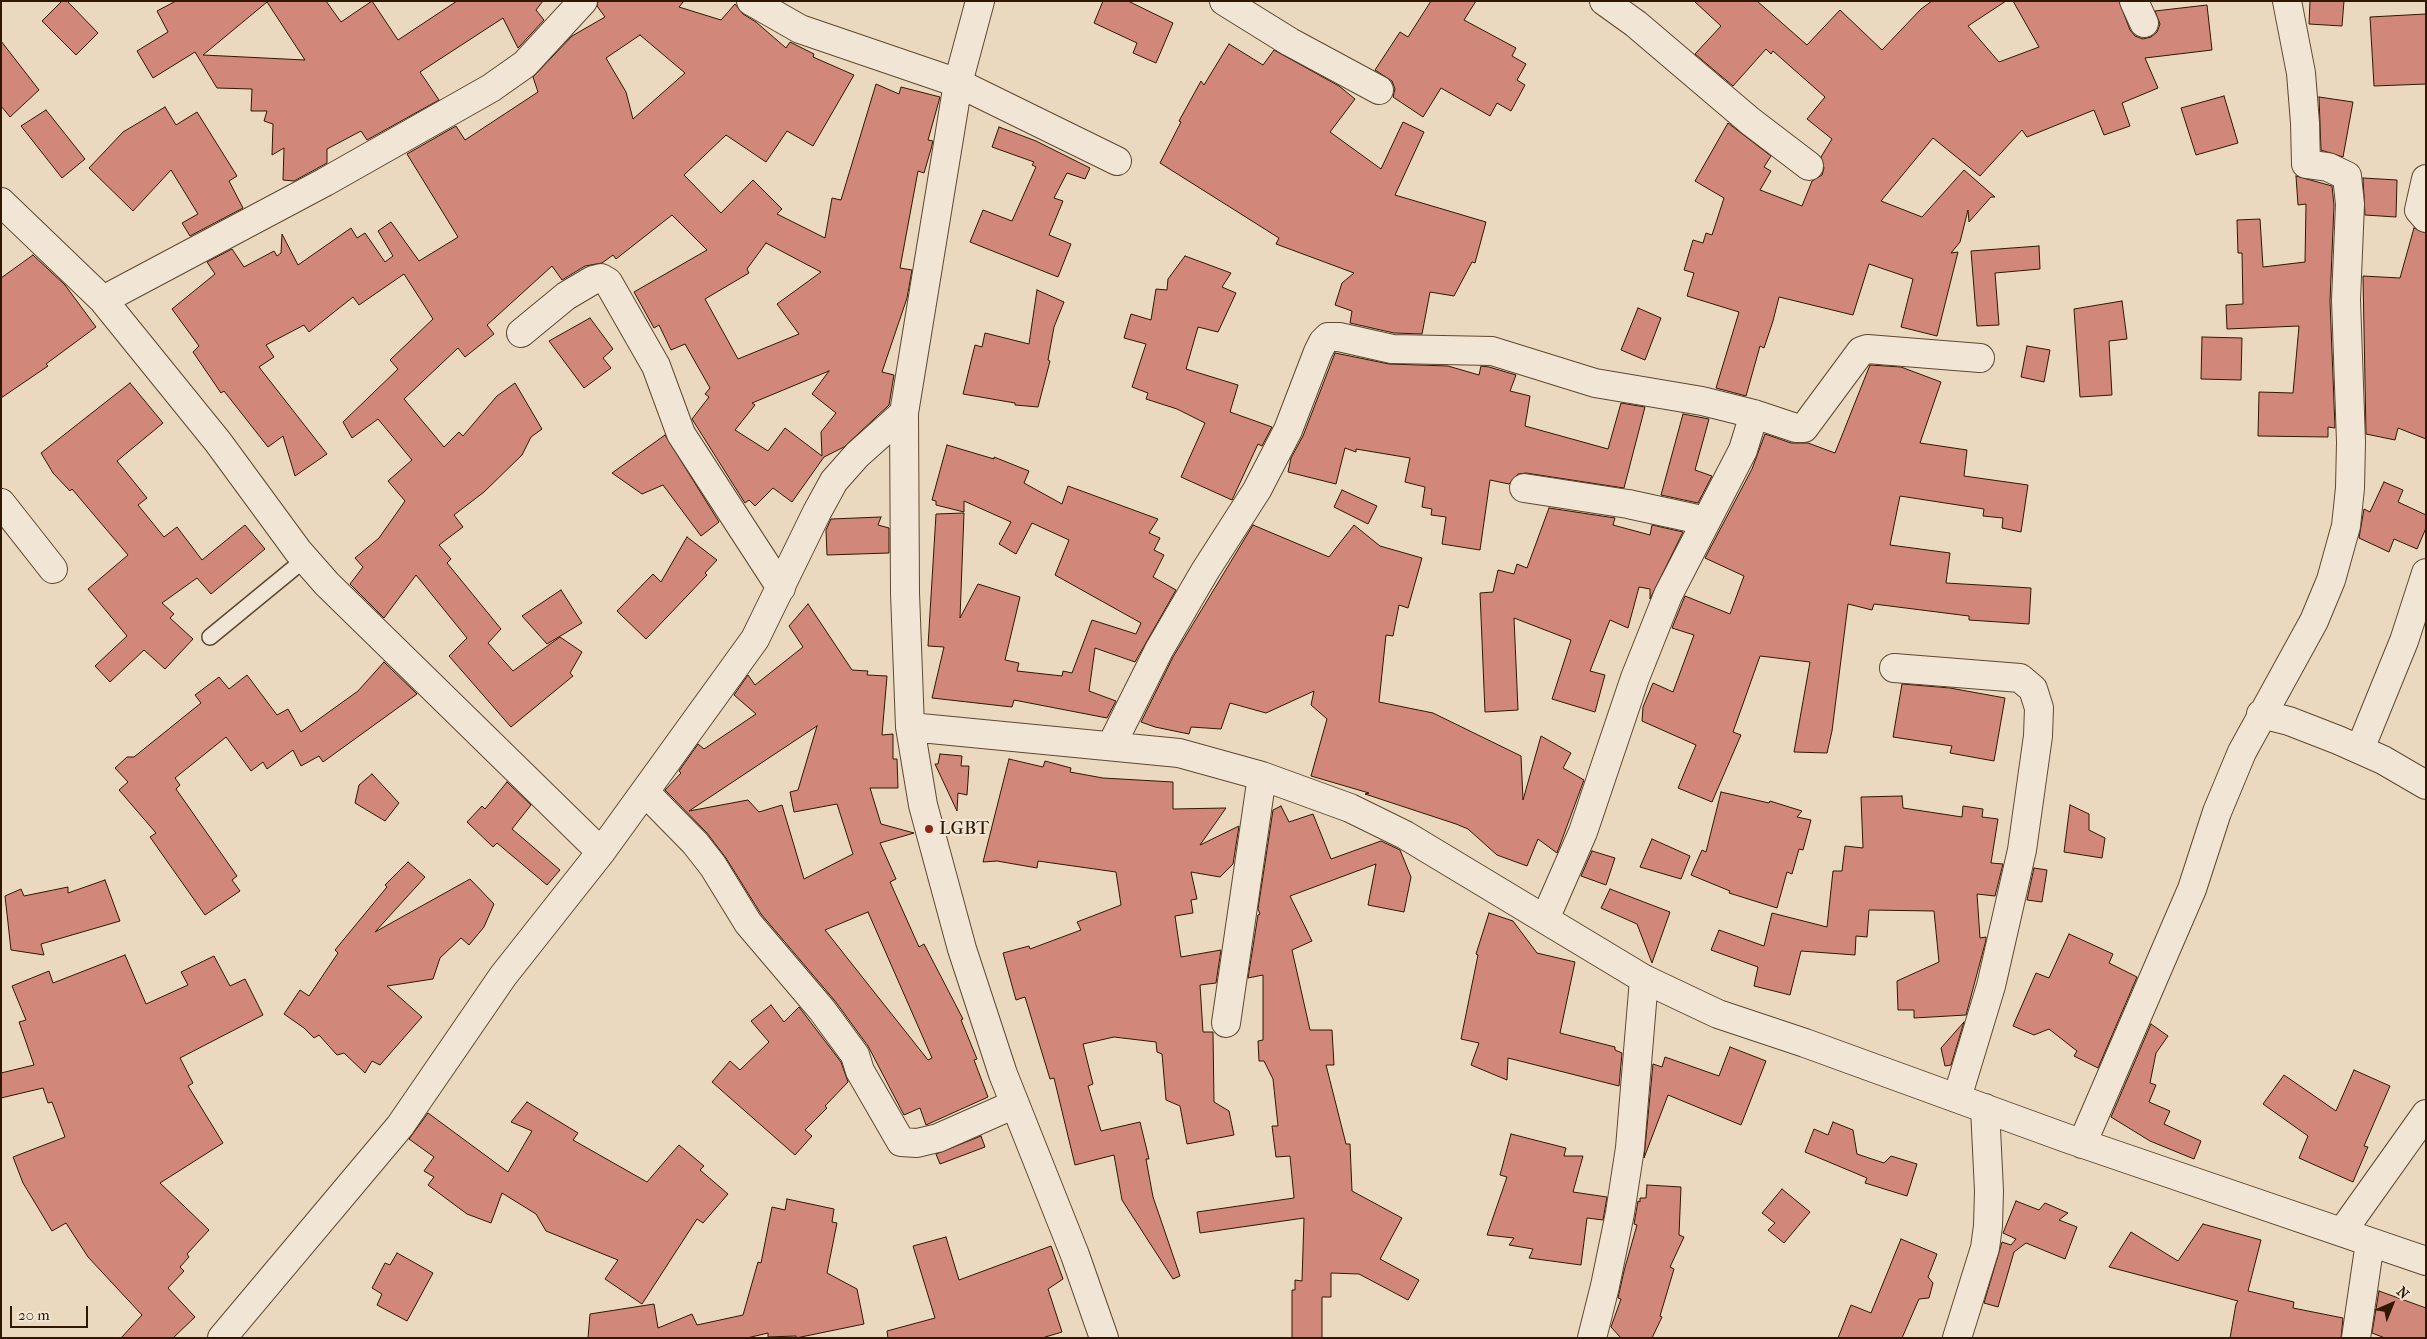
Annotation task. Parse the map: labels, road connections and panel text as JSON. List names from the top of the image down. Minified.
{"places":["LGBT"],"scale_bar":"20 m","north":"top right"}
